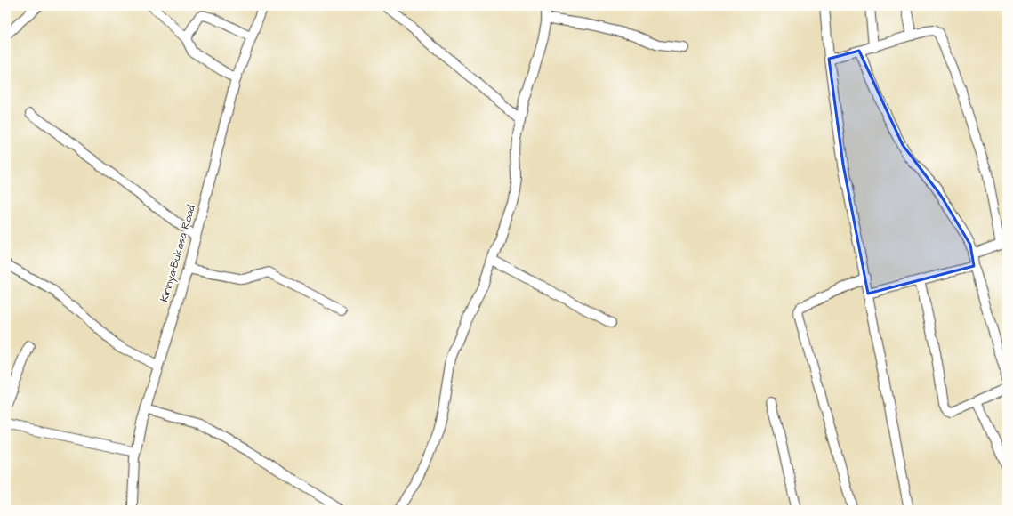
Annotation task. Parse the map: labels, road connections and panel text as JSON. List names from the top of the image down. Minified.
{"streets":{"street":["Kirinya-Bukasa Road"]}}
